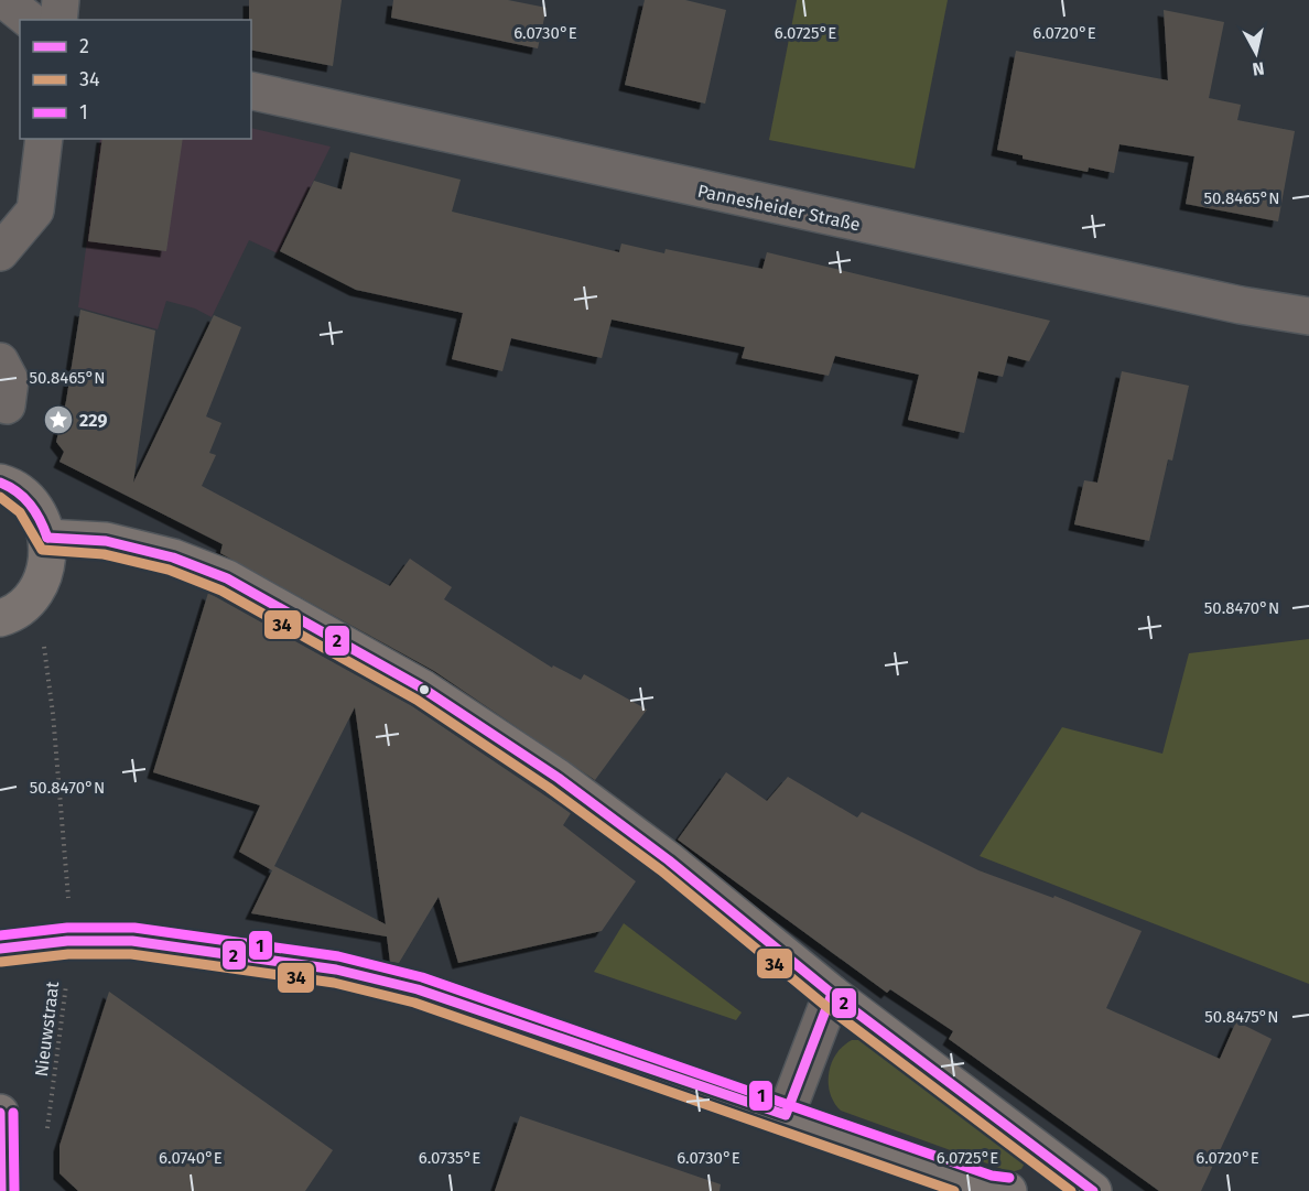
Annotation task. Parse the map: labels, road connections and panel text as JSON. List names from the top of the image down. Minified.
{"streets":{"street":["Pannesheider Straße"],"path":["Nieuwstraat"]},"places":{"place":["229"]},"lines":["transit line 2","transit line 34","transit line 1"],"legend":["2","34","1"],"north":"bottom","coordinates":["6.0730°E","6.0725°E","6.0720°E","50.8465°N","50.8470°N","50.8475°N","6.0740°E","6.0735°E"]}
